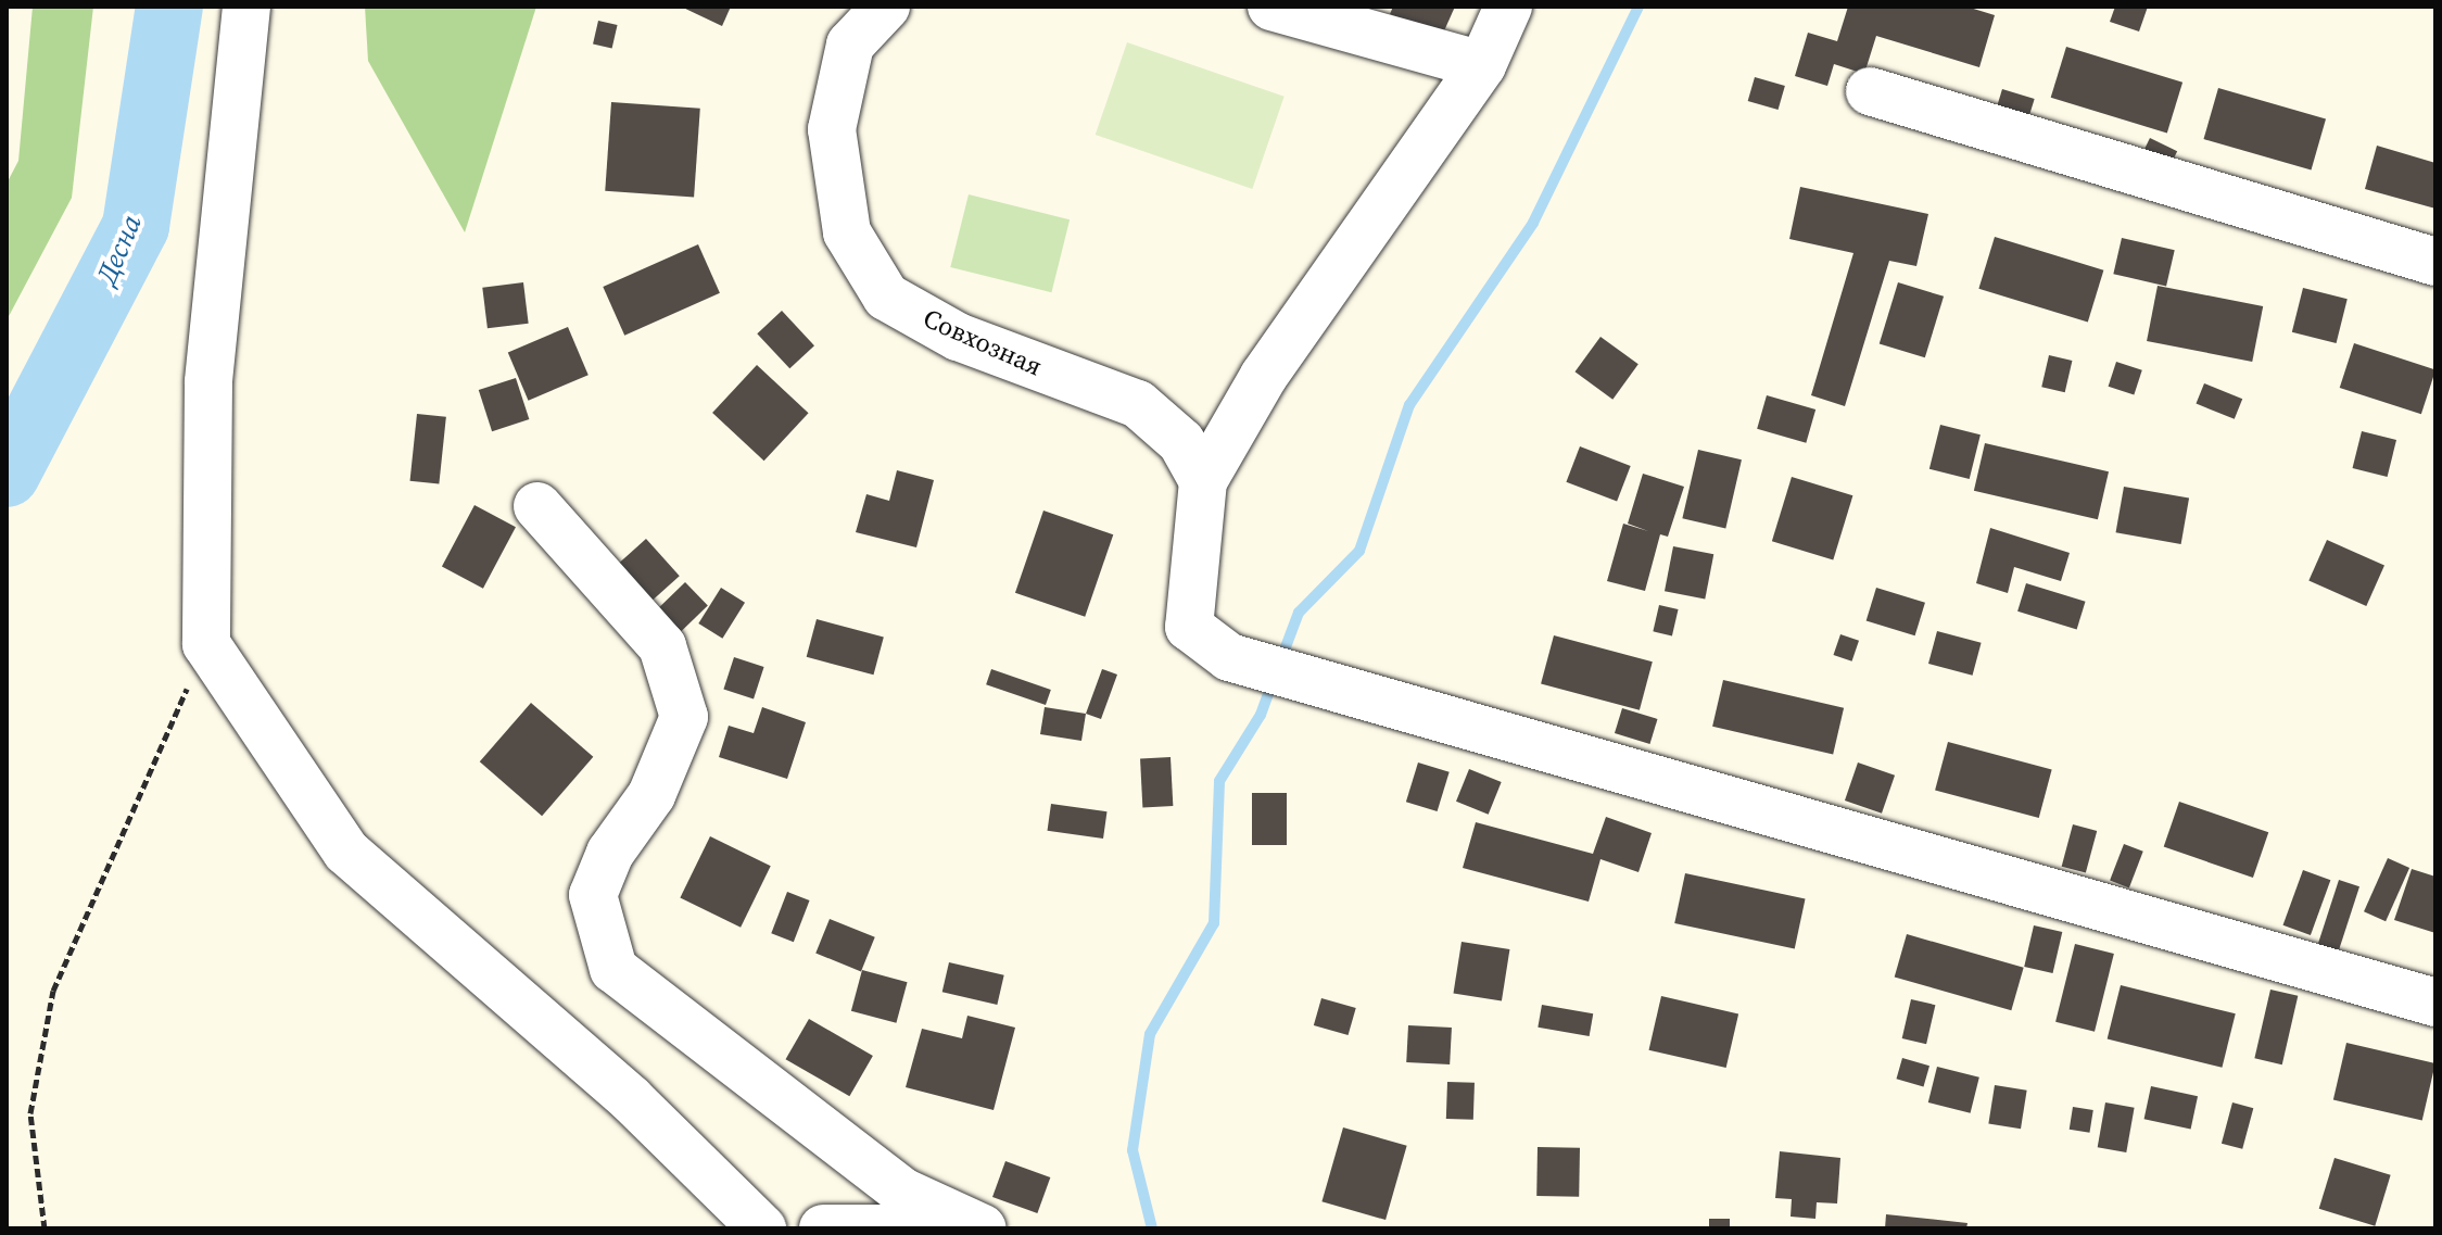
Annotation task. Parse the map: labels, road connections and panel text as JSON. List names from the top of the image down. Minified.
{"streets":{"street":["Совхозная"]},"water":["Десна"]}
